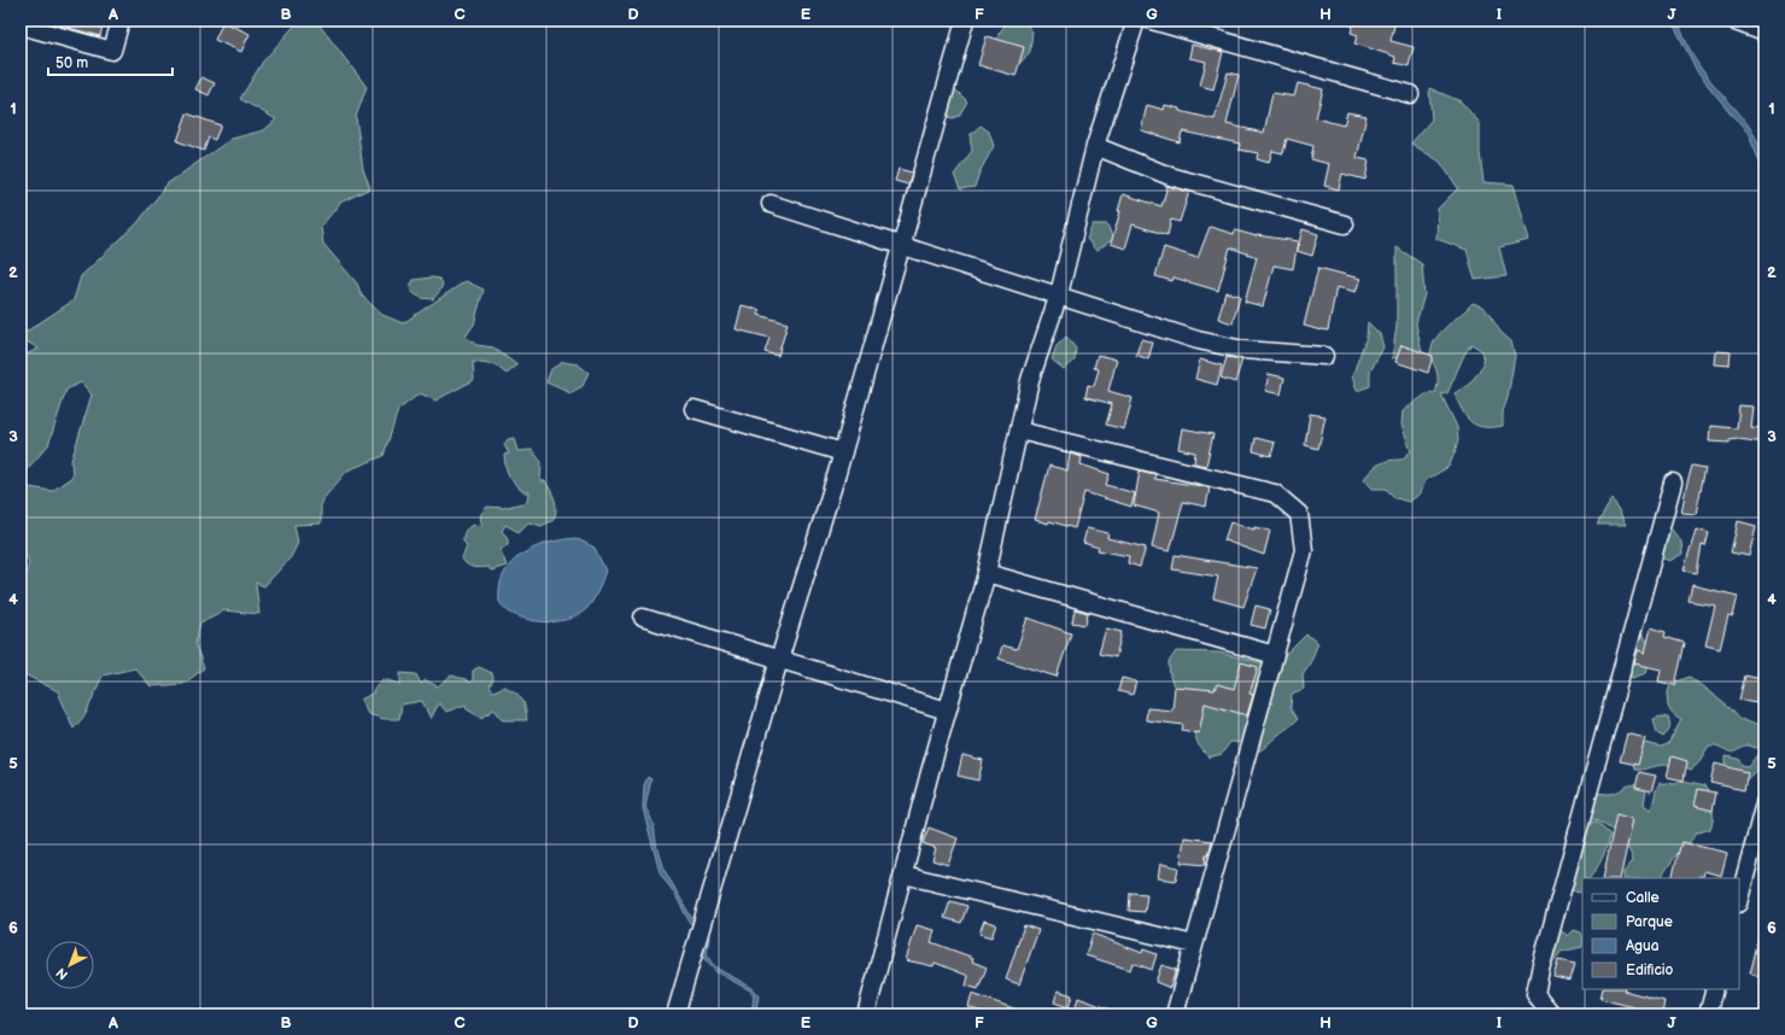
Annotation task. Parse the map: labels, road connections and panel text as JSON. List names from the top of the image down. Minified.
{"legend":["Calle","Parque","Agua","Edificio"],"scale_bar":"50 m","north":"bottom left","grid":{"columns":["A","B","C","D","E","F","G","H","I","J"],"rows":["1","2","3","4","5","6"]}}
